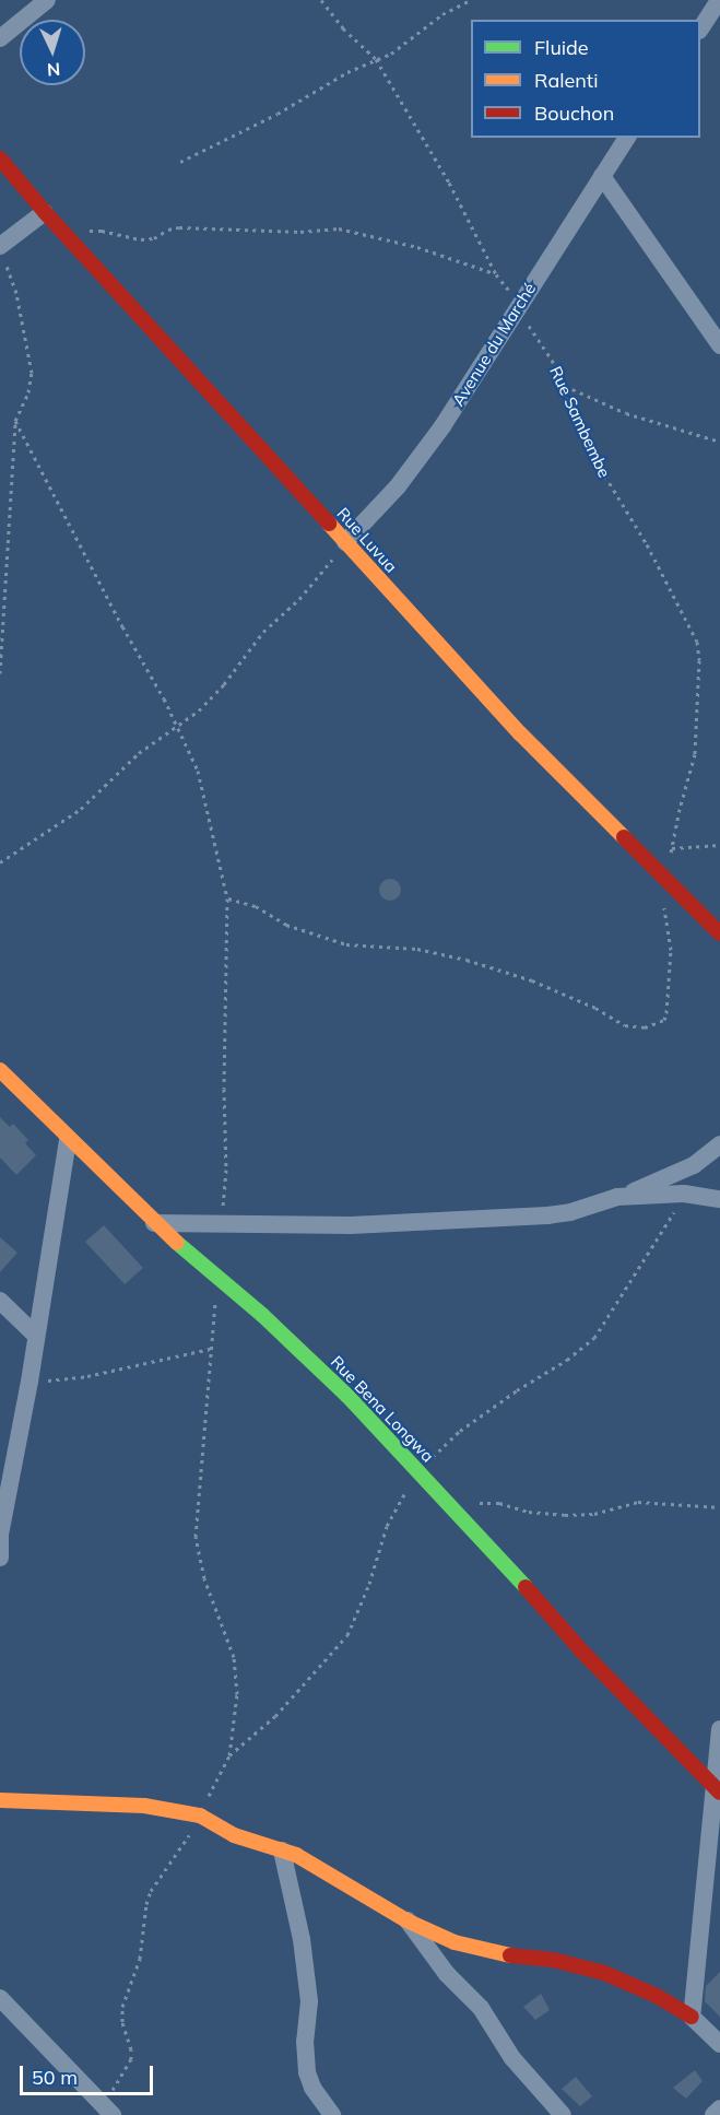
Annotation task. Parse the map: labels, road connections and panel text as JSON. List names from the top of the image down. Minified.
{"streets":{"street":["Avenue du Marché","Rue Luvua","Rue Bena Longwa"],"path":["Rue Sambembe"]},"crossings":[["Avenue du Marché","Rue Sambembe"],["Avenue du Marché","Rue Luvua"],["Rue Sambembe","Rue Luvua"]],"legend":["Fluide","Ralenti","Bouchon"],"scale_bar":"50 m","north":"bottom"}
